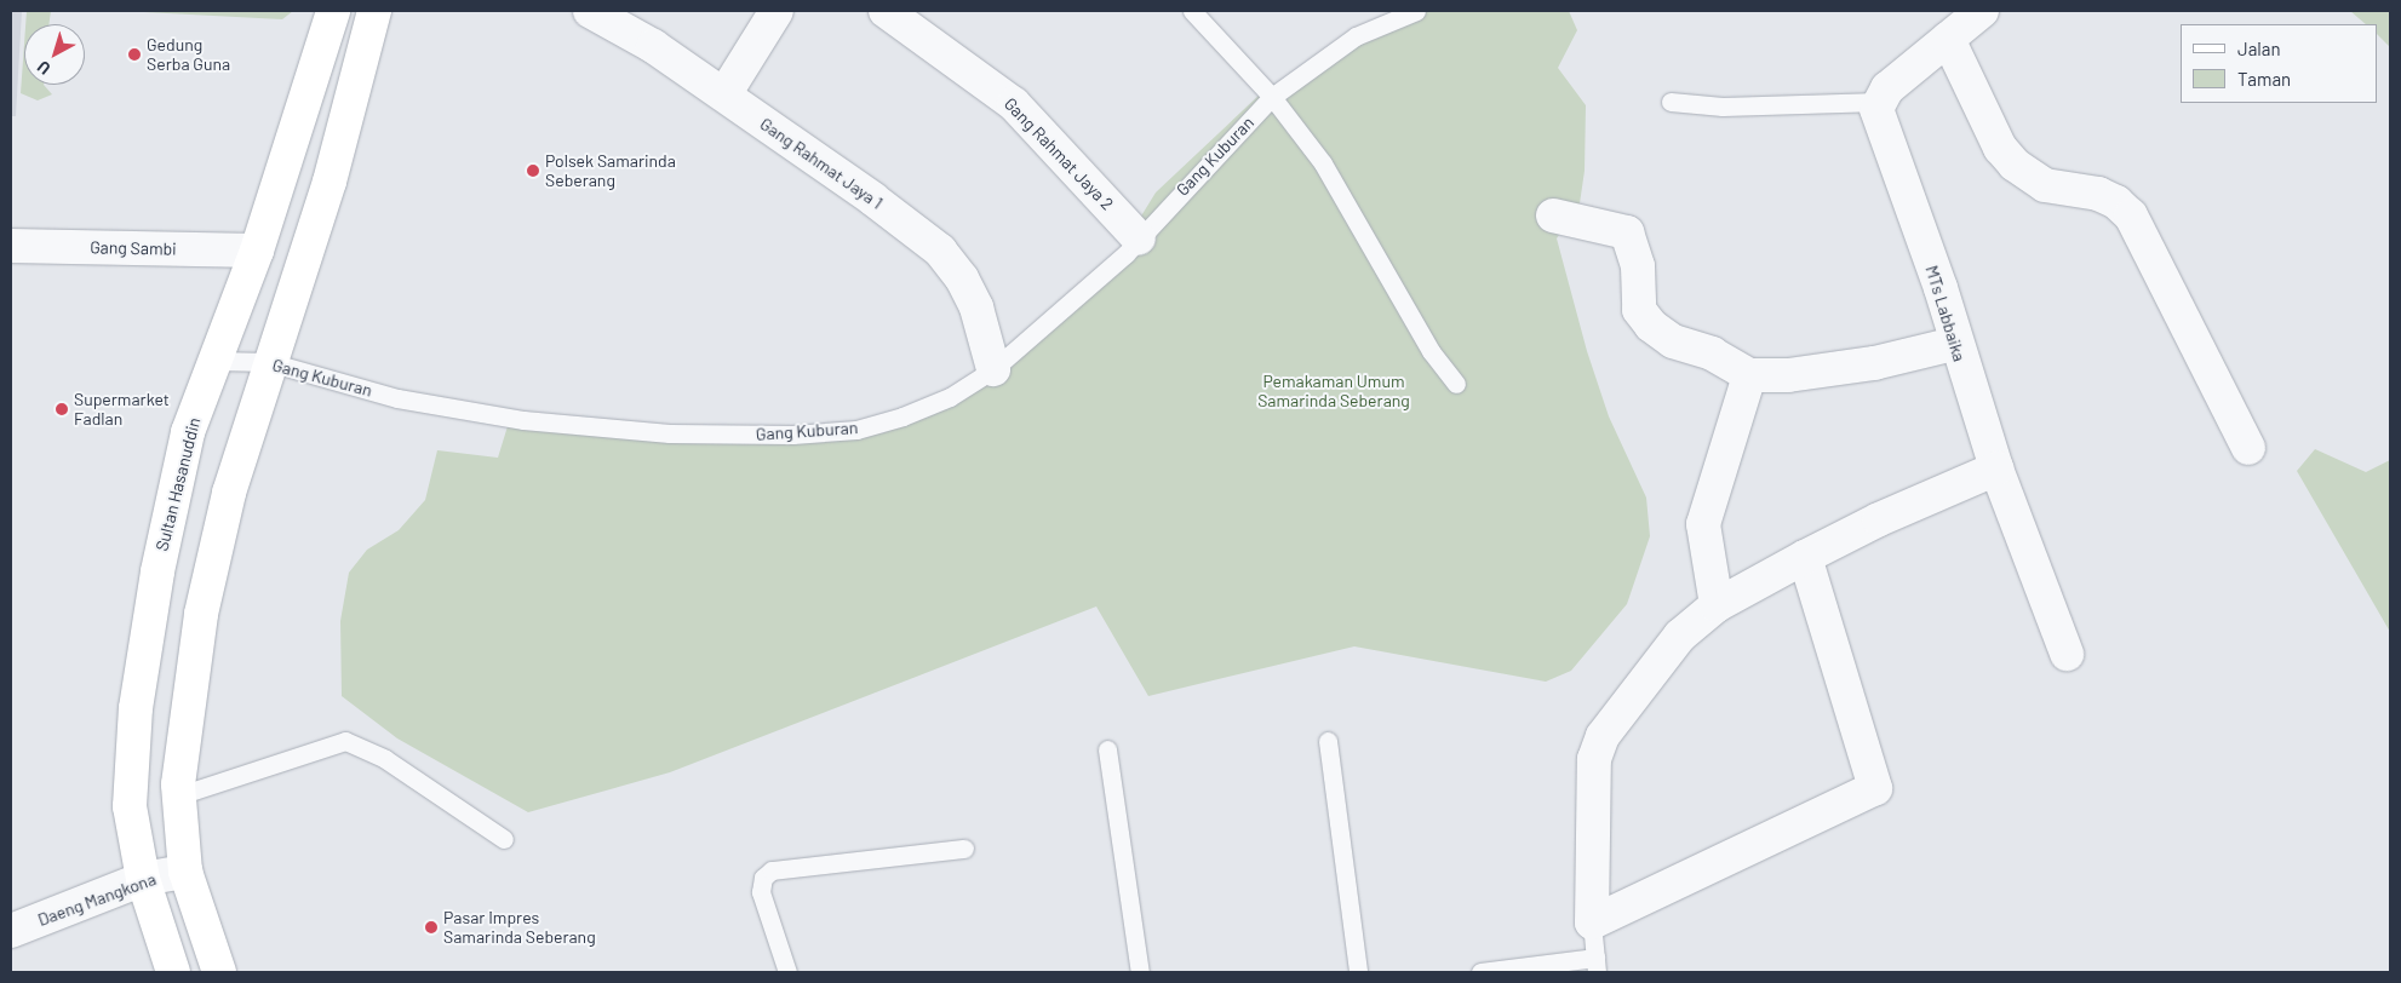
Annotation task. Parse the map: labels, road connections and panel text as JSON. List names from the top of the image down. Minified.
{"streets":{"main road":["Sultan Hasanuddin"],"street":["Gang Rahmat Jaya 2","Gang Rahmat Jaya 1","Gang Sambi","MTs Labbaika","Daeng Mangkona"],"lane":["Gang Kuburan"]},"crossings":[["Gang Rahmat Jaya 2","Gang Kuburan"],["Gang Kuburan","Gang Rahmat Jaya 1"],["Gang Kuburan","Sultan Hasanuddin"],["Gang Sambi","Sultan Hasanuddin"],["Sultan Hasanuddin","Daeng Mangkona"]],"parks":["Pemakaman Umum Samarinda Seberang"],"places":["Gedung Serba Guna","Polsek Samarinda Seberang","Supermarket Fadlan","Pasar Impres Samarinda Seberang"],"legend":["Jalan","Taman"],"north":"bottom left"}
